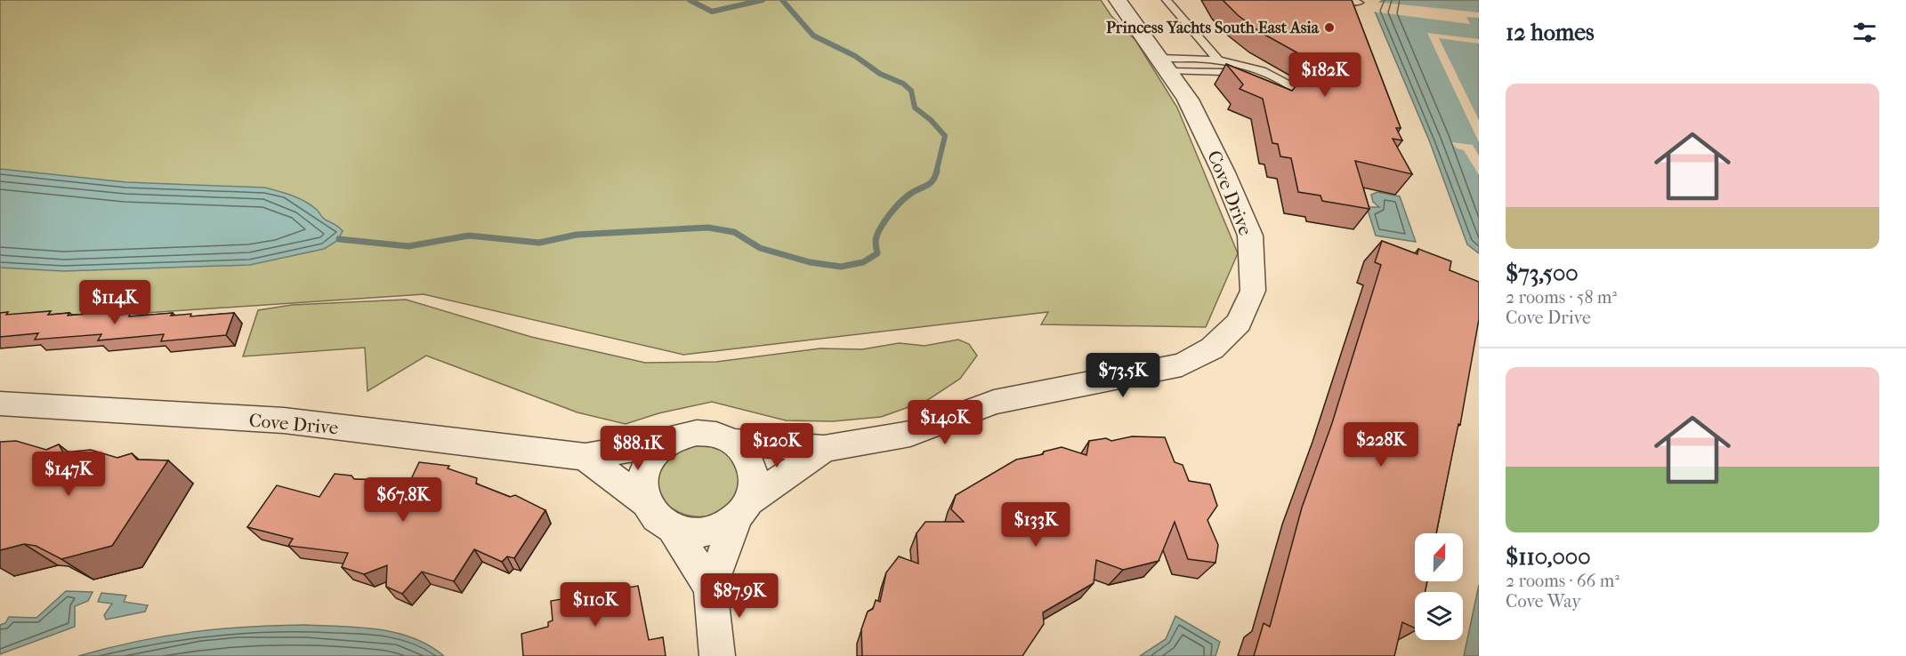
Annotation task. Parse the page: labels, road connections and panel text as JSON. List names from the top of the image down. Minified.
{"streets":{"street":["Cove Drive"]},"places":["Princess Yachts South East Asia"],"north":"top","page":{"heading":"12 homes","price":["$182K","$114K","$73.5K","$140K","$228K","$120K","$88.1K","$147K","$67.8K","$133K","$87.9K","$110K"],"list":[{"name":"$73,500","note":"2 rooms · 58 m² · Cove Drive"},{"name":"$110,000","note":"2 rooms · 66 m² · Cove Way"}]}}
